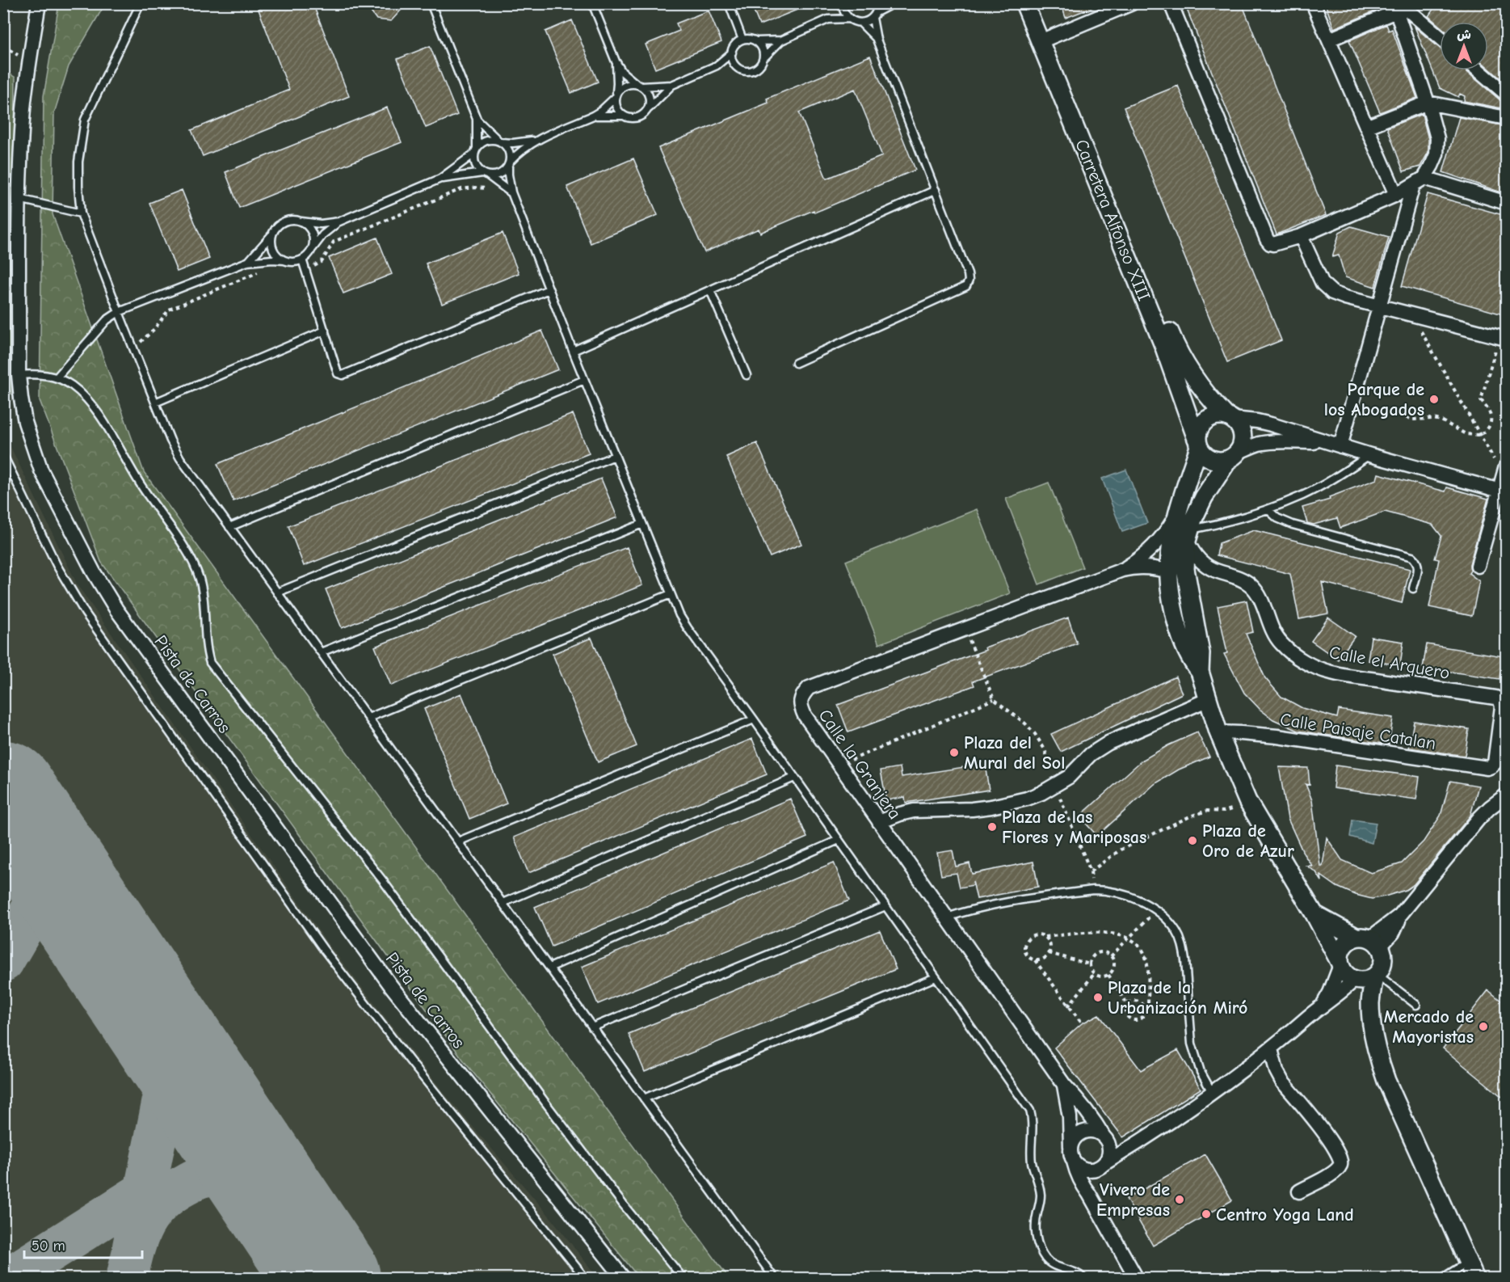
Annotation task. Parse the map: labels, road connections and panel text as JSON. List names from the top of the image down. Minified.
{"streets":{"street":["Carretera Alfonso XIII","Calle el Arquero","Pista de Carros","Calle Paisaje Catalan","Calle la Granjera"]},"crossings":[["Calle el Arquero","Calle Paisaje Catalan"]],"places":["Parque de los Abogados","Plaza del Mural del Sol","Plaza de las Flores y Mariposas","Plaza de Oro de Azur","Plaza de la Urbanización Miró","Mercado de Mayoristas","Vivero de Empresas","Centro Yoga Land"],"scale_bar":"50 m","north":"top"}
